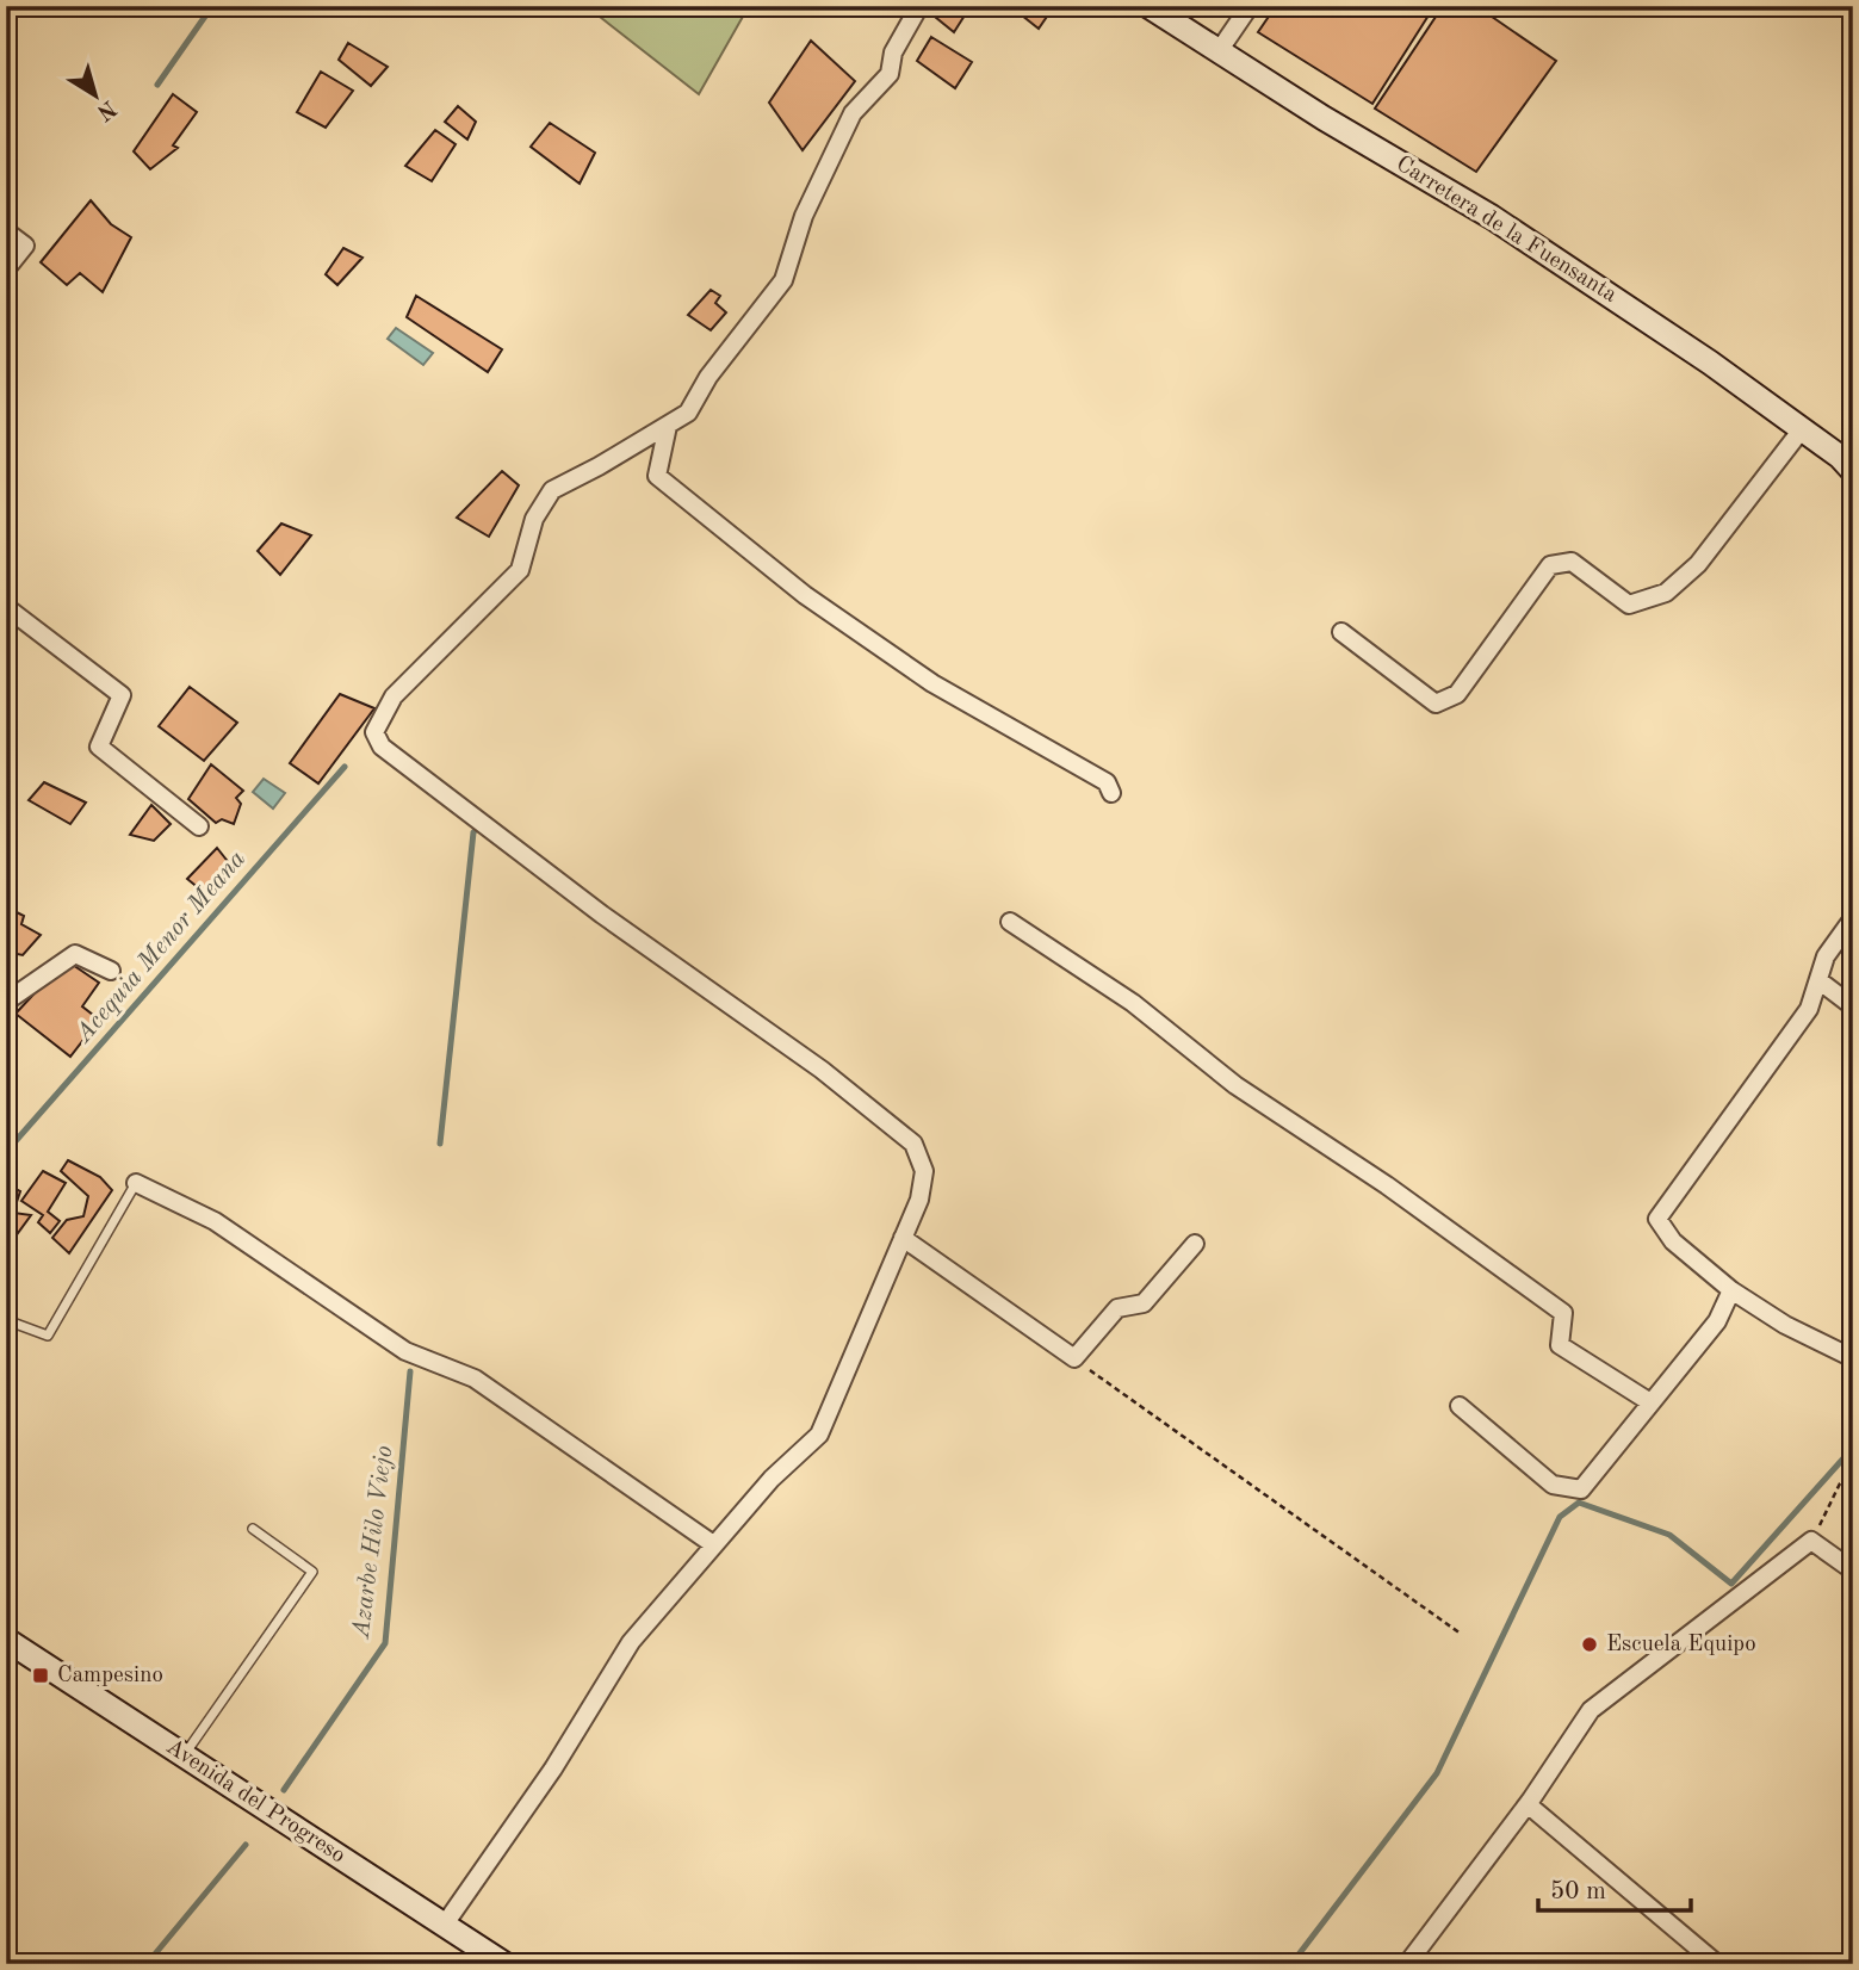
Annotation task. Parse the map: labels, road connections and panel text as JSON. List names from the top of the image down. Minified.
{"streets":{"main road":["Carretera de la Fuensanta","Avenida del Progreso"]},"water":["Acequia Menor Meana","Azarbe Hilo Viejo"],"places":{"other":["Escuela Equipo"],"transit":["Campesino"]},"scale_bar":"50 m","north":"bottom right"}
